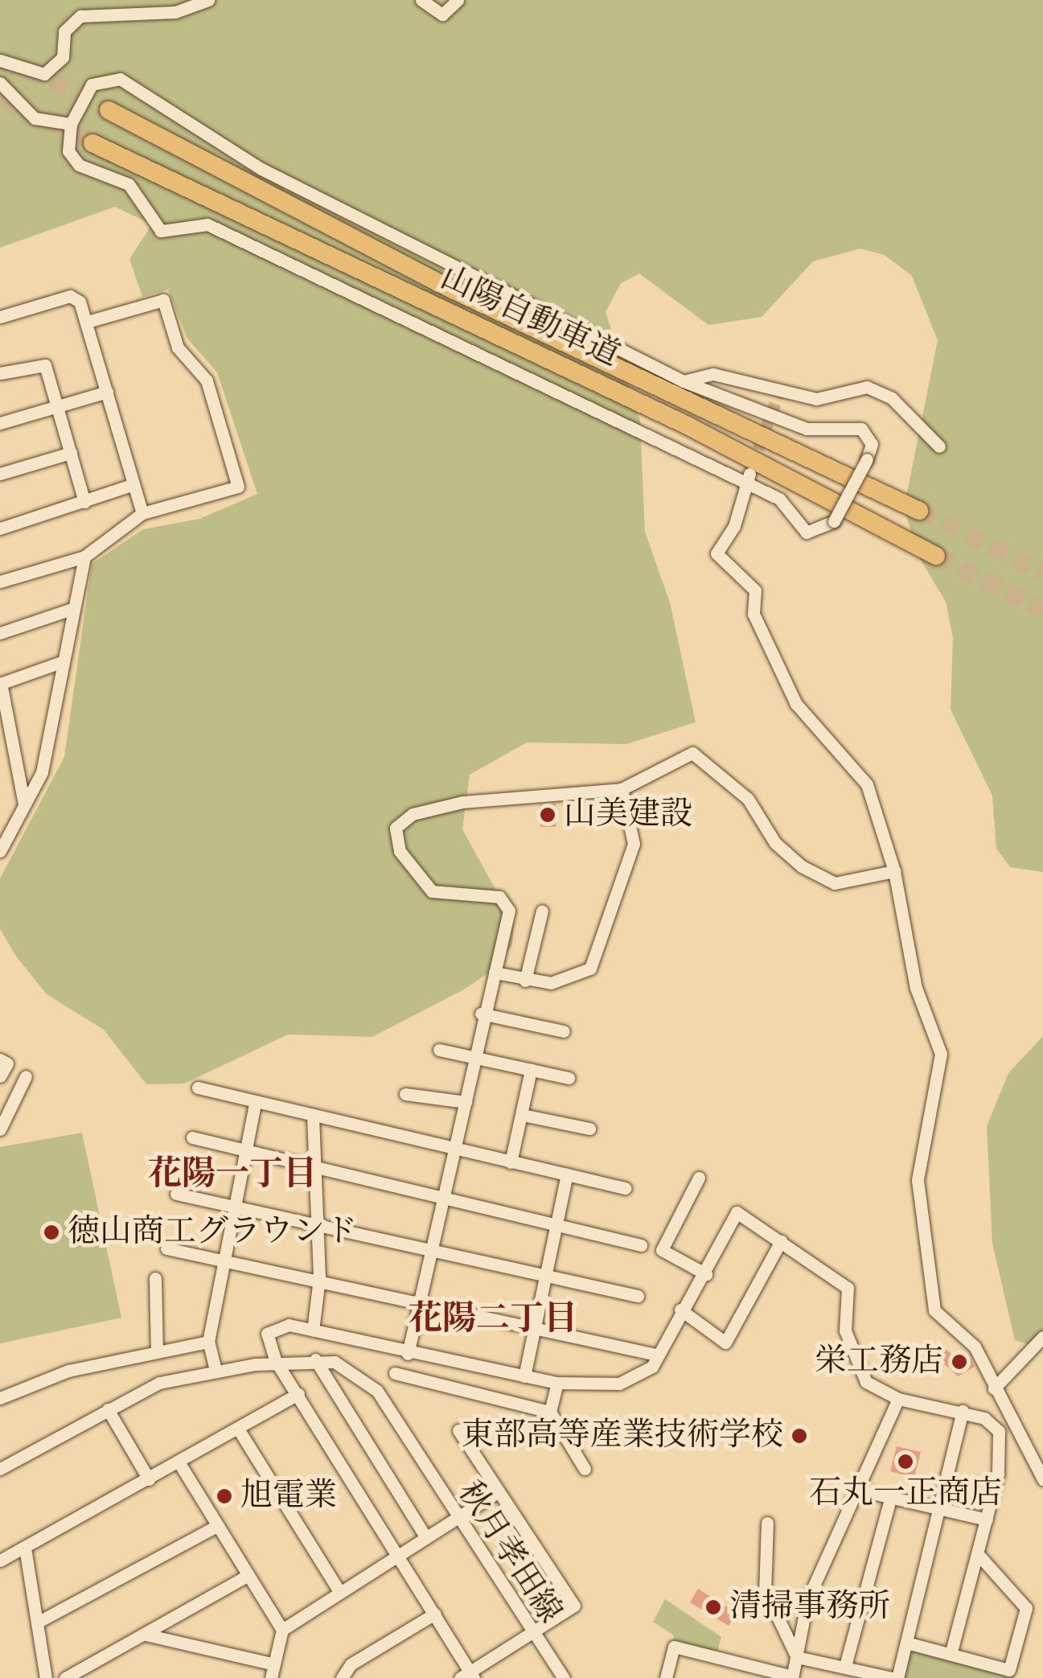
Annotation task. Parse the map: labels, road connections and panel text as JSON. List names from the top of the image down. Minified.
{"streets":{"highway":["山陽自動車道"],"street":["秋月孝田線"]},"districts":["花陽一丁目","花陽二丁目"],"places":["山美建設","徳山商工グラウンド","栄工務店","東部高等産業技術学校","石丸一正商店","旭電業","清掃事務所"]}
